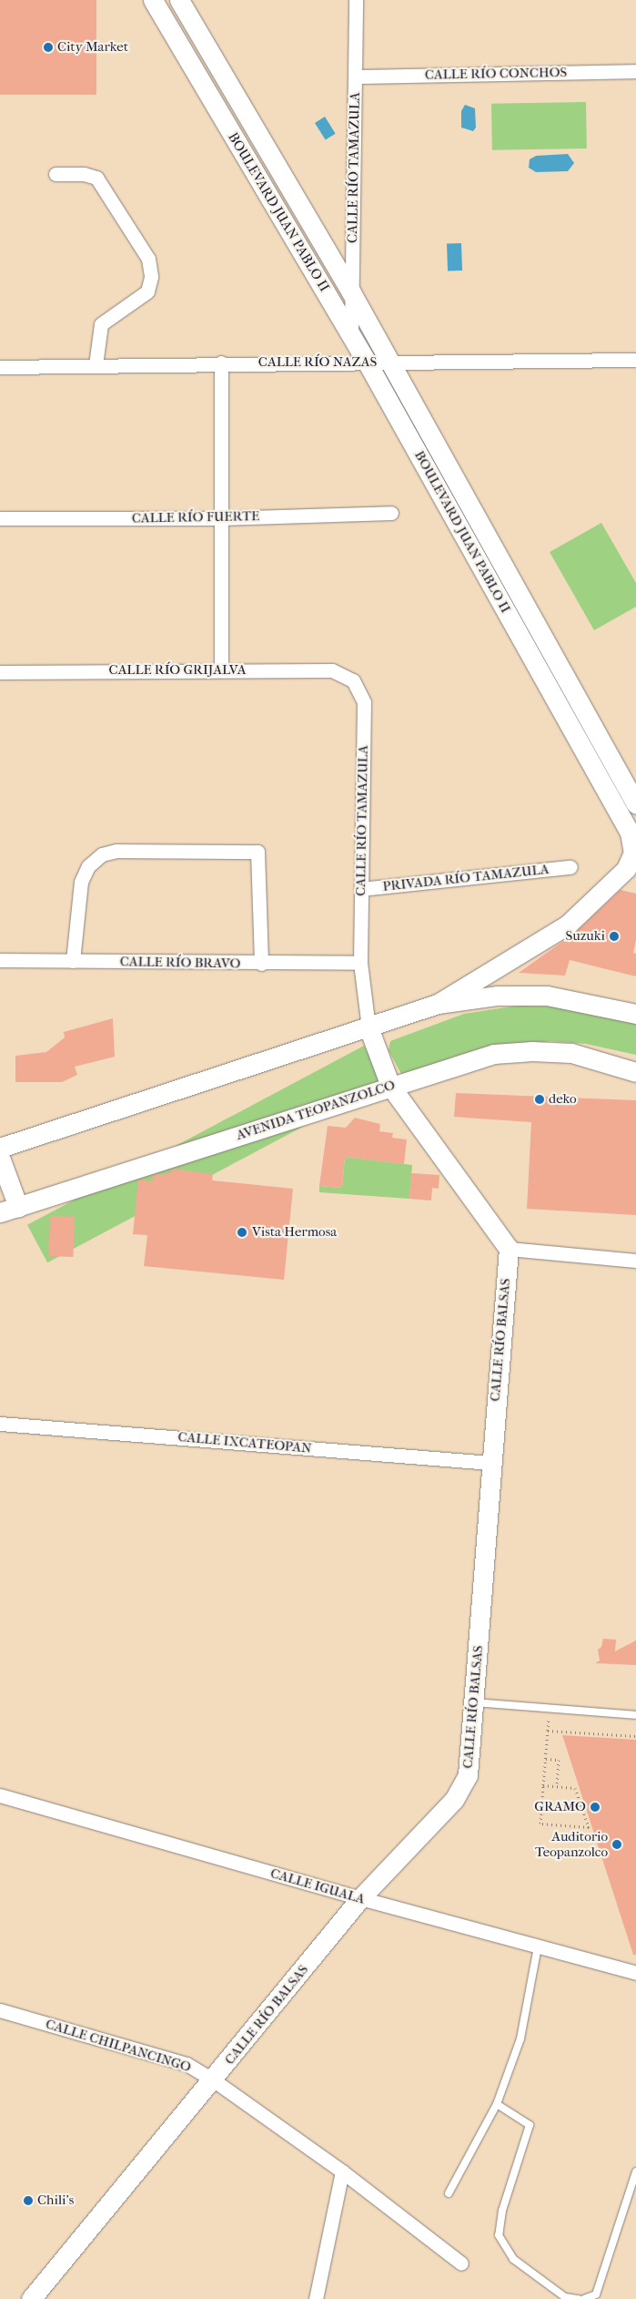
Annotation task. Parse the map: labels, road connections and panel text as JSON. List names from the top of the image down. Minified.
{"streets":{"street":["CALLE RÍO CONCHOS","CALLE RÍO TAMAZULA","BOULEVARD JUAN PABLO II","CALLE RÍO NAZAS","CALLE RÍO FUERTE","CALLE RÍO GRIJALVA","PRIVADA RÍO TAMAZULA","CALLE RÍO BRAVO","AVENIDA TEOPANZOLCO","CALLE RÍO BALSAS","CALLE IXCATEOPAN","CALLE IGUALA","CALLE CHILPANCINGO"]},"crossings":[["CALLE RÍO CONCHOS","CALLE RÍO TAMAZULA"],["CALLE RÍO TAMAZULA","BOULEVARD JUAN PABLO II"],["CALLE RÍO TAMAZULA","CALLE RÍO GRIJALVA"],["CALLE RÍO TAMAZULA","PRIVADA RÍO TAMAZULA"],["CALLE RÍO TAMAZULA","CALLE RÍO BRAVO"],["BOULEVARD JUAN PABLO II","CALLE RÍO NAZAS"],["CALLE RÍO BALSAS","CALLE IXCATEOPAN"],["CALLE RÍO BALSAS","CALLE IGUALA"],["CALLE RÍO BALSAS","CALLE CHILPANCINGO"]],"places":["City Market","Suzuki","deko","Vista Hermosa","GRAMO","Auditorio Teopanzolco","Chili's"]}
